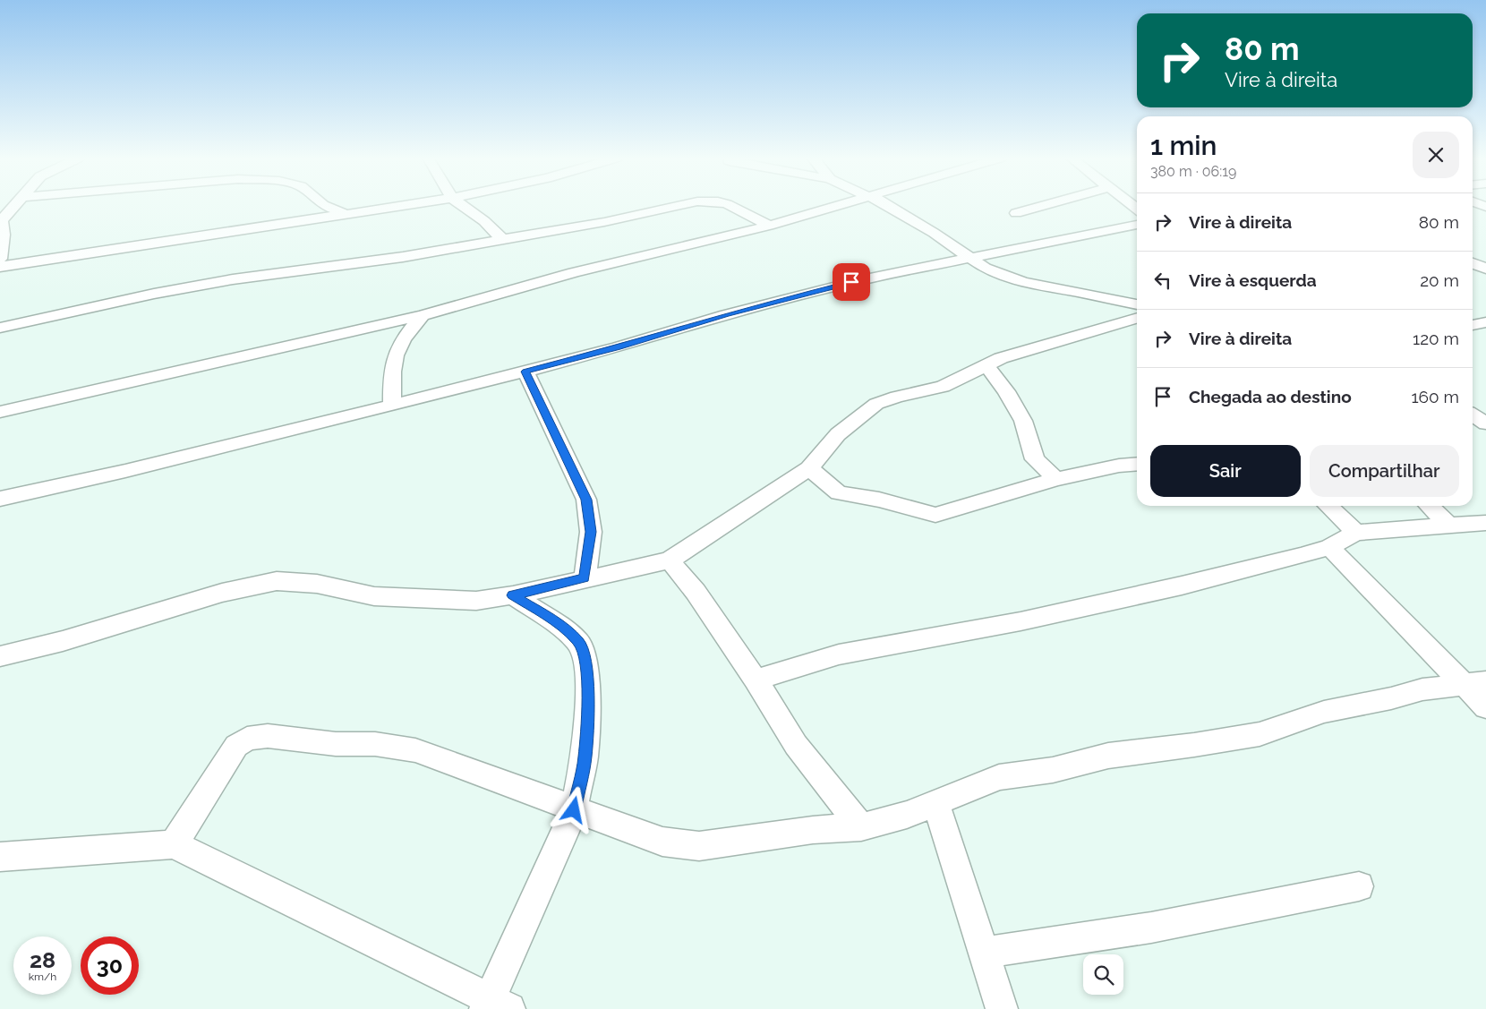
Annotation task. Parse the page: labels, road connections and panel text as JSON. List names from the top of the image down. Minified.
{"page":{"turn":["80 m","Vire à direita"],"heading":["1 min","380 m · 06:19"],"list":[{"name":"Vire à direita","value":"80 m"},{"name":"Vire à esquerda","value":"20 m"},{"name":"Vire à direita","value":"120 m"},{"name":"Chegada ao destino","value":"160 m"}],"buttons":["Sair","Compartilhar"],"speed":"28 km/h","limit":"30"}}
